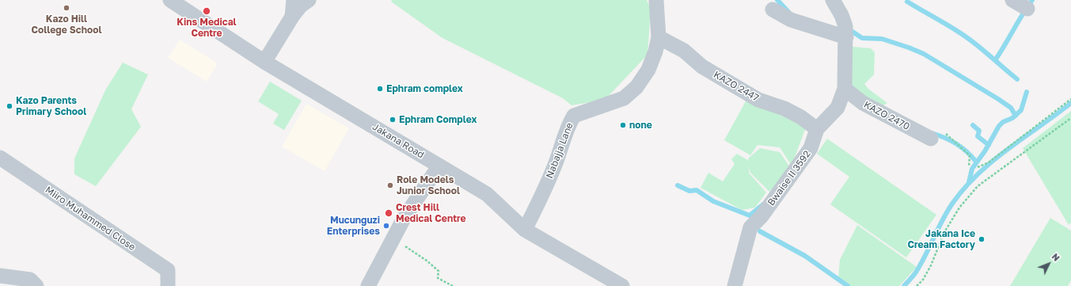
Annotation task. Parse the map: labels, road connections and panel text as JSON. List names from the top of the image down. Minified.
{"streets":{"street":["KAZO 2447","KAZO 2470","Jakana Road","Nabajja Lane","Bwaise II 3592","Miiro Muhammed Close"]},"crossings":[["KAZO 2447","Nabajja Lane"],["KAZO 2447","Bwaise II 3592"],["KAZO 2470","Bwaise II 3592"],["Jakana Road","Nabajja Lane"]],"places":["Kazo Hill College School","Kins Medical Centre","Ephram complex","Kazo Parents Primary School","Ephram Complex","none","Role Models Junior School","Crest Hill Medical Centre","Mucunguzi Enterprises","Jakana Ice Cream Factory"],"north":"top right"}
